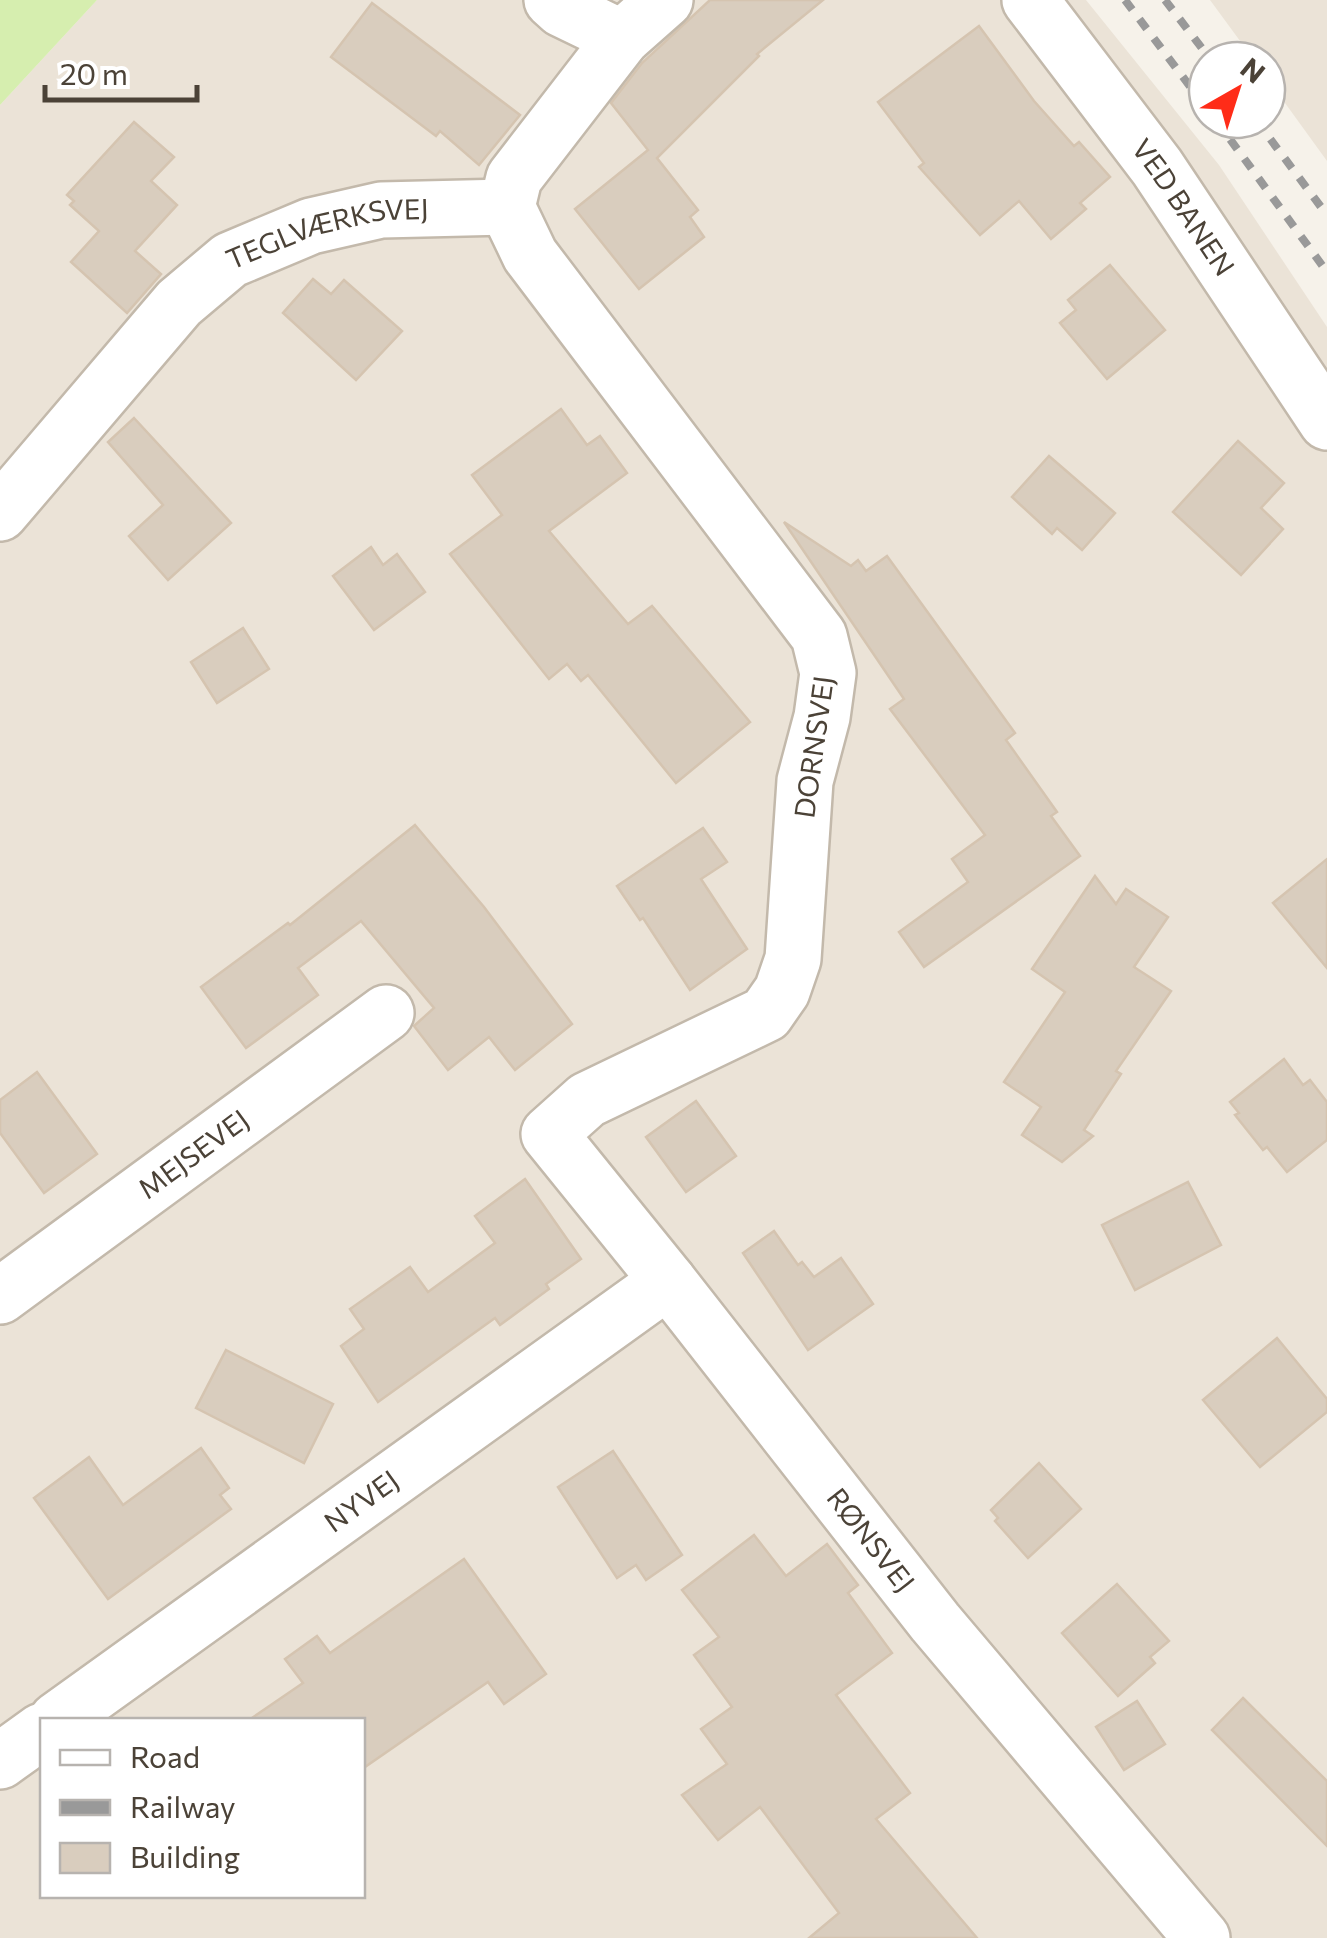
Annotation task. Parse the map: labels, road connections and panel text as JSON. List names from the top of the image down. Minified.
{"streets":{"street":["VED BANEN","TEGLVÆRKSVEJ","DORNSVEJ","MEJSEVEJ","NYVEJ","RØNSVEJ"]},"crossings":[["TEGLVÆRKSVEJ","DORNSVEJ"],["DORNSVEJ","RØNSVEJ"],["NYVEJ","RØNSVEJ"]],"legend":["Road","Railway","Building"],"scale_bar":"20 m","north":"top right"}
